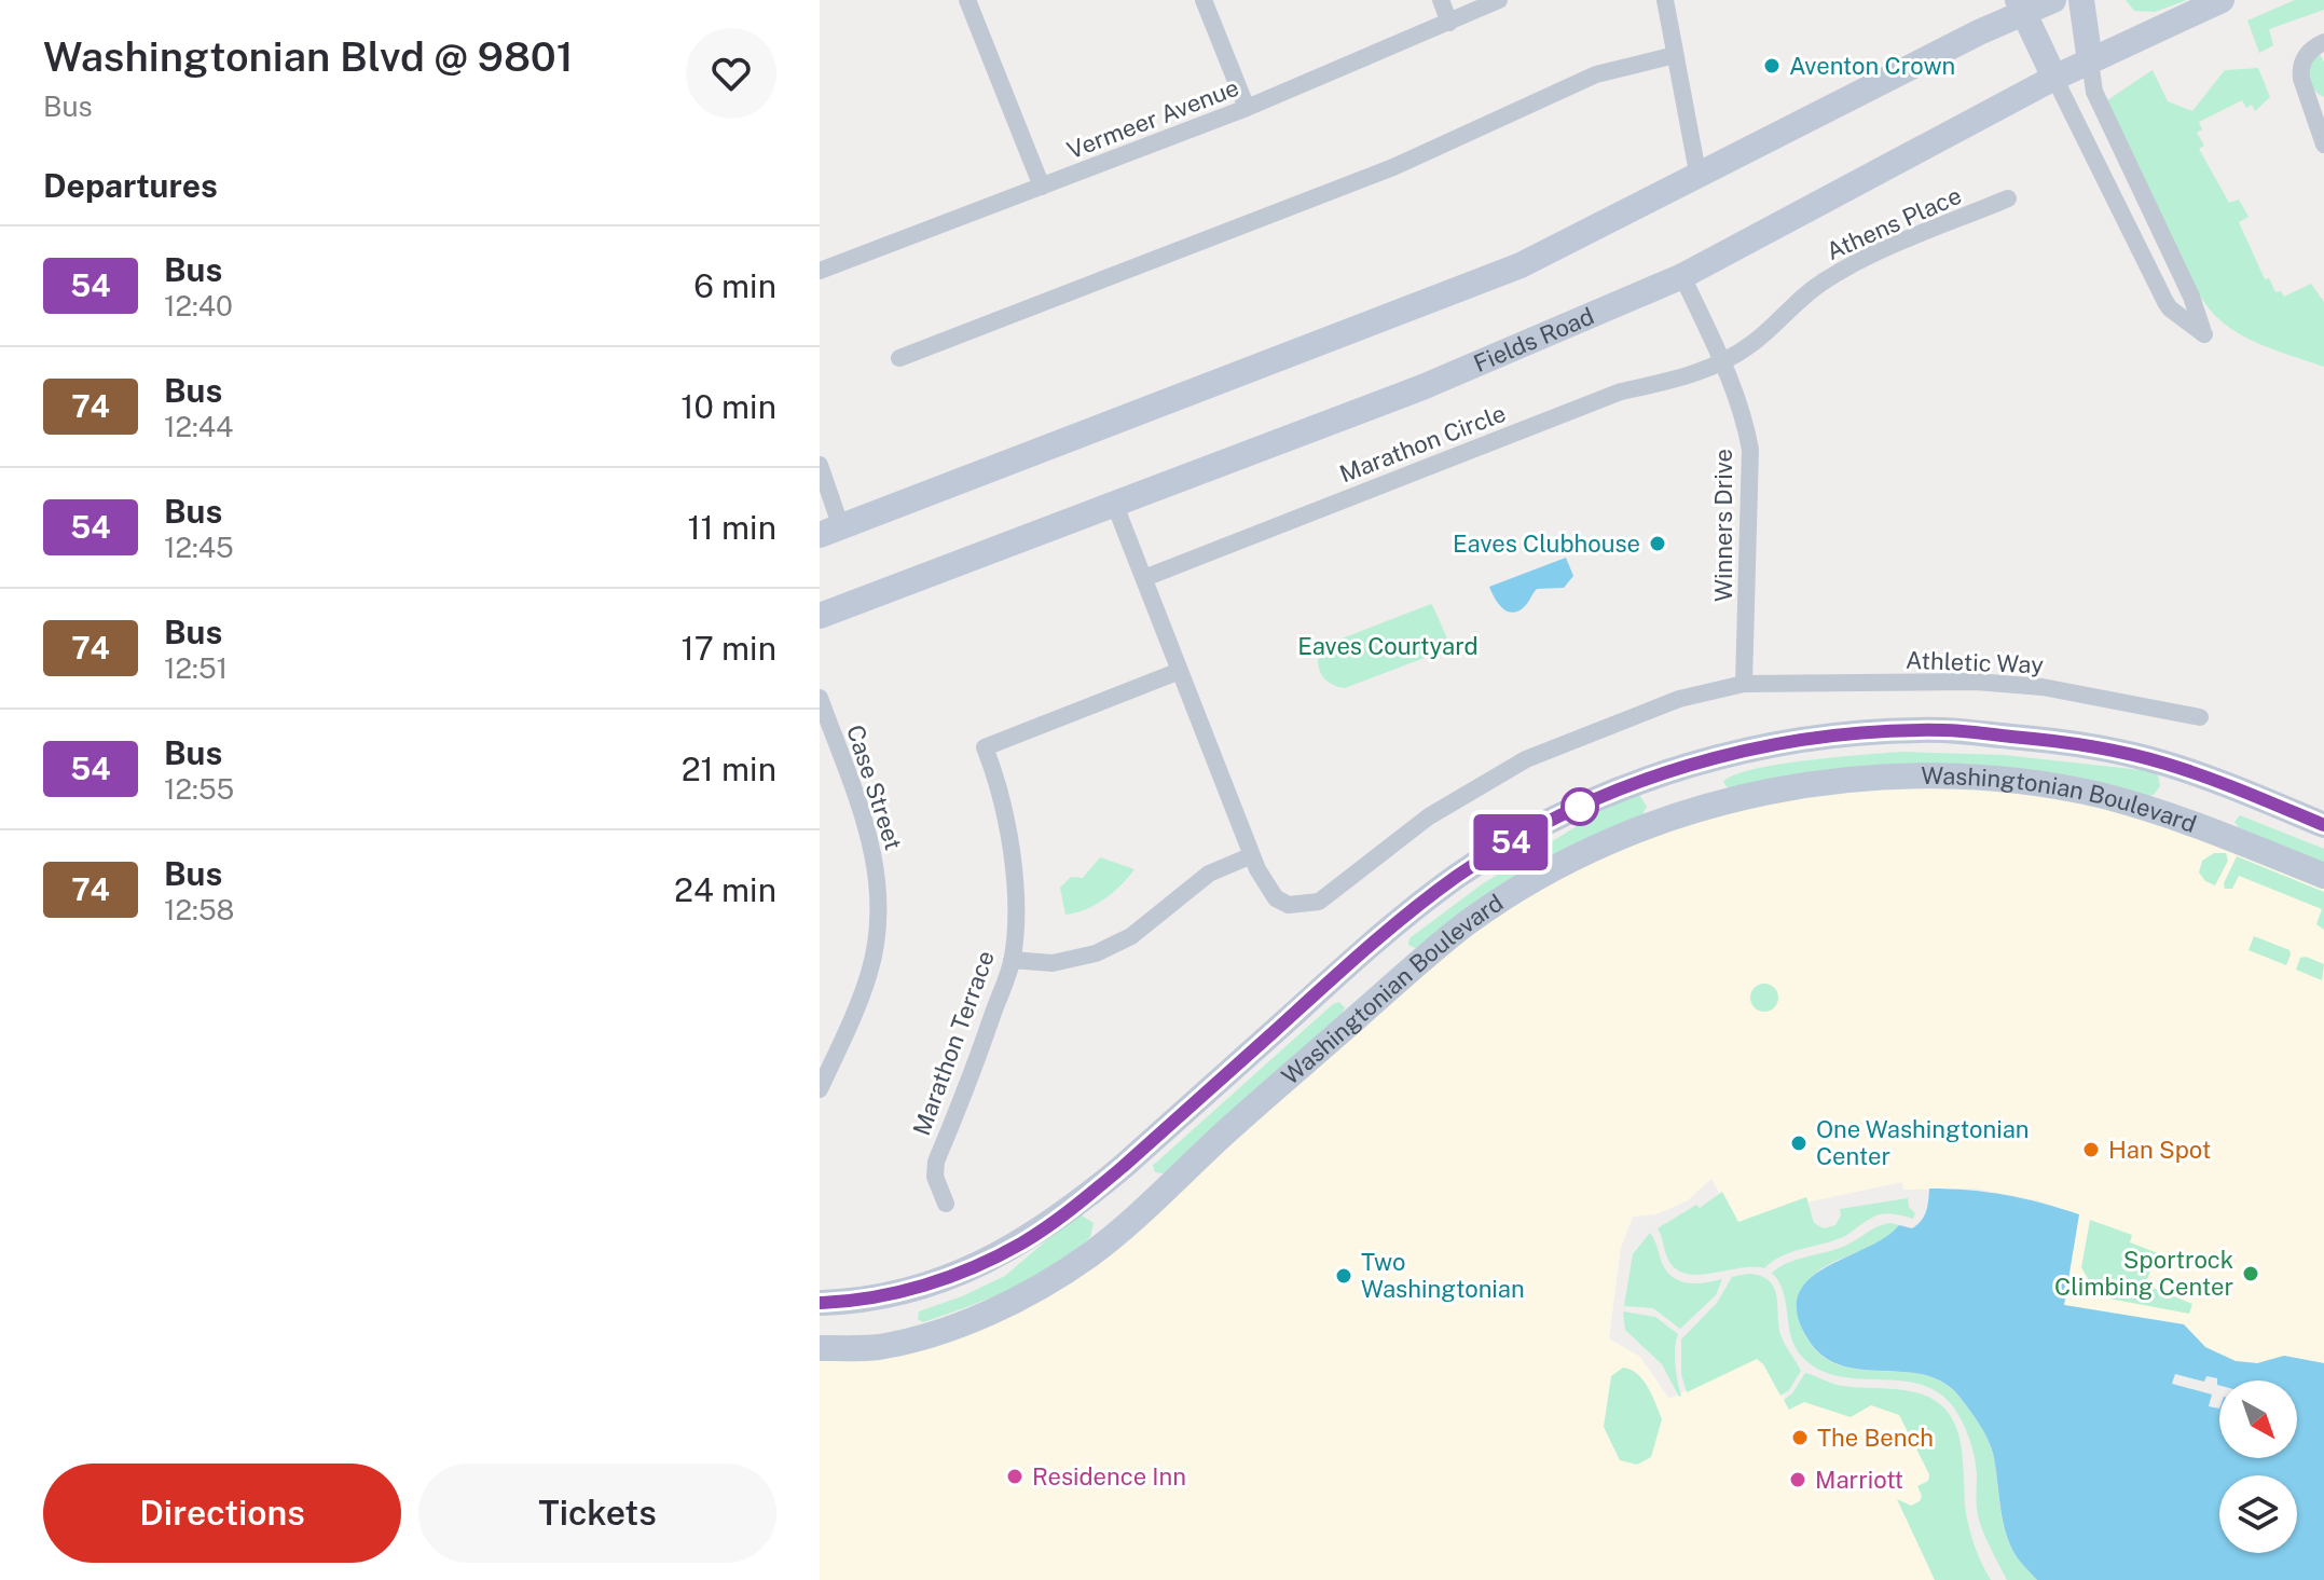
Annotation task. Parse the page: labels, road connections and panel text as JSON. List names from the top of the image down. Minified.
{"streets":{"street":["Vermeer Avenue","Athens Place","Fields Road","Marathon Circle","Winners Drive","Athletic Way","Case Street","Washingtonian Boulevard","Marathon Terrace"]},"crossings":[["Athens Place","Marathon Circle"],["Athens Place","Winners Drive"],["Fields Road","Winners Drive"],["Marathon Circle","Winners Drive"],["Winners Drive","Athletic Way"]],"parks":["Eaves Courtyard"],"places":["Aventon Crown","Eaves Clubhouse","One Washingtonian Center","Han Spot","Sportrock Climbing Center","Two Washingtonian","The Bench","Residence Inn","Marriott"],"lines":["bus line 54"],"north":"bottom right","page":{"heading":[["Washingtonian Blvd @ 9801","Bus"],"Departures"],"on_map":"54","list":[{"mark":"54","name":"Bus","note":"12:40","value":"6 min"},{"mark":"74","name":"Bus","note":"12:44","value":"10 min"},{"mark":"54","name":"Bus","note":"12:45","value":"11 min"},{"mark":"74","name":"Bus","note":"12:51","value":"17 min"},{"mark":"54","name":"Bus","note":"12:55","value":"21 min"},{"mark":"74","name":"Bus","note":"12:58","value":"24 min"}],"buttons":["Directions","Tickets"]}}
